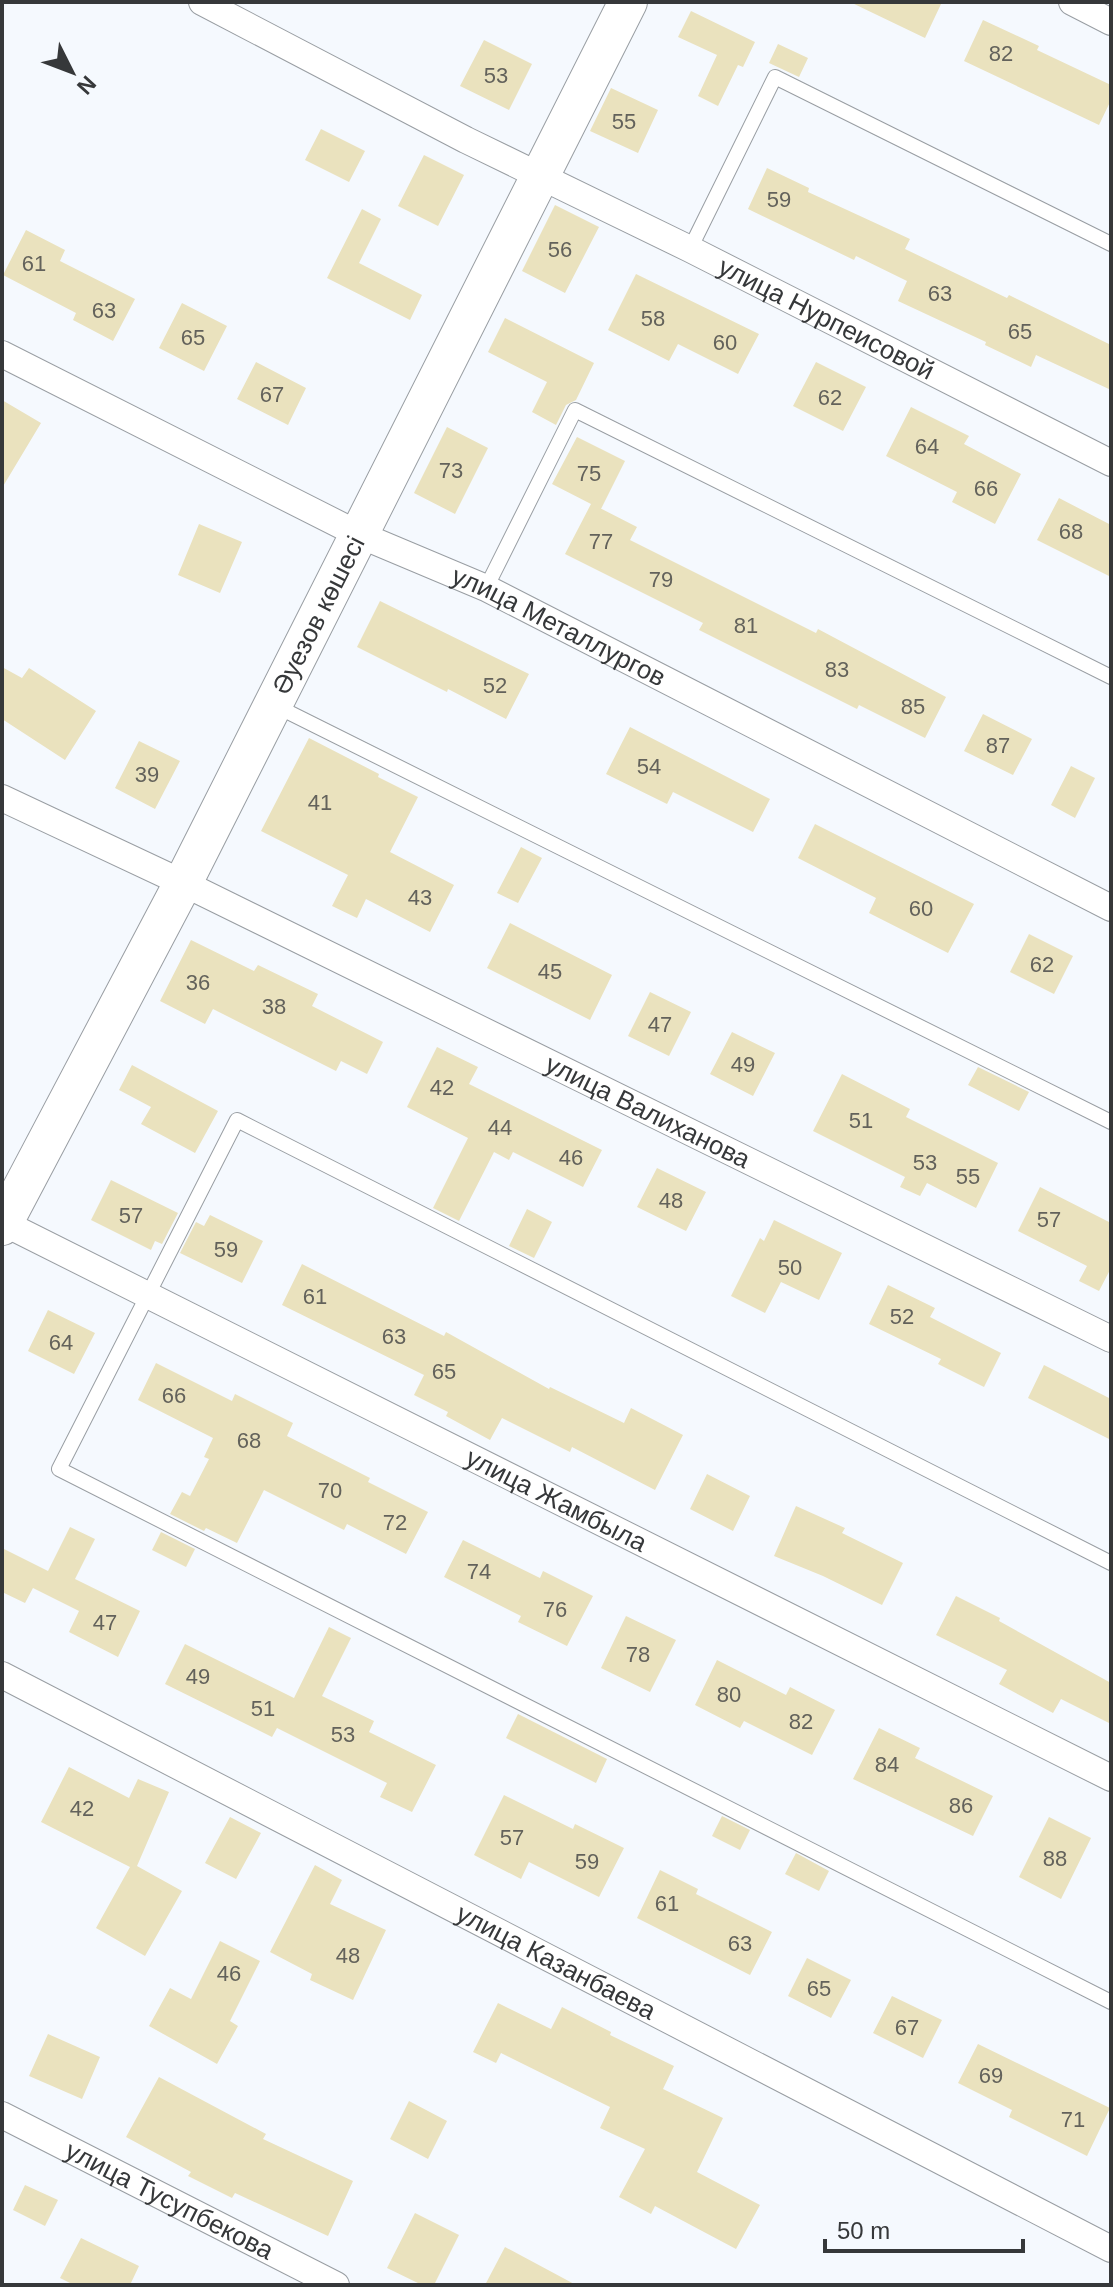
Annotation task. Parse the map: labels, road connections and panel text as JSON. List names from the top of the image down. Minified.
{"streets":{"main road":["Әуезов көшесі"],"street":["улица Нурпеисовой","улица Металлургов","улица Валиханова","улица Жамбыла","улица Казанбаева","улица Тусупбекова"]},"crossings":[["улица Нурпеисовой","Әуезов көшесі"],["Әуезов көшесі","улица Металлургов"],["Әуезов көшесі","улица Валиханова"],["Әуезов көшесі","улица Жамбыла"]],"house_numbers":["82","53","55","59","56","61","63","63","58","65","65","60","67","62","64","73","75","66","68","77","79","81","83","52","85","87","54","39","41","43","60","62","45","36","38","47","49","42","51","44","46","53","55","48","57","57","59","50","61","52","63","64","65","66","68","70","72","74","76","47","78","49","80","51","82","53","84","86","42","57","88","59","61","63","48","46","65","67","69","71"],"scale_bar":"50 m","north":"bottom right"}
